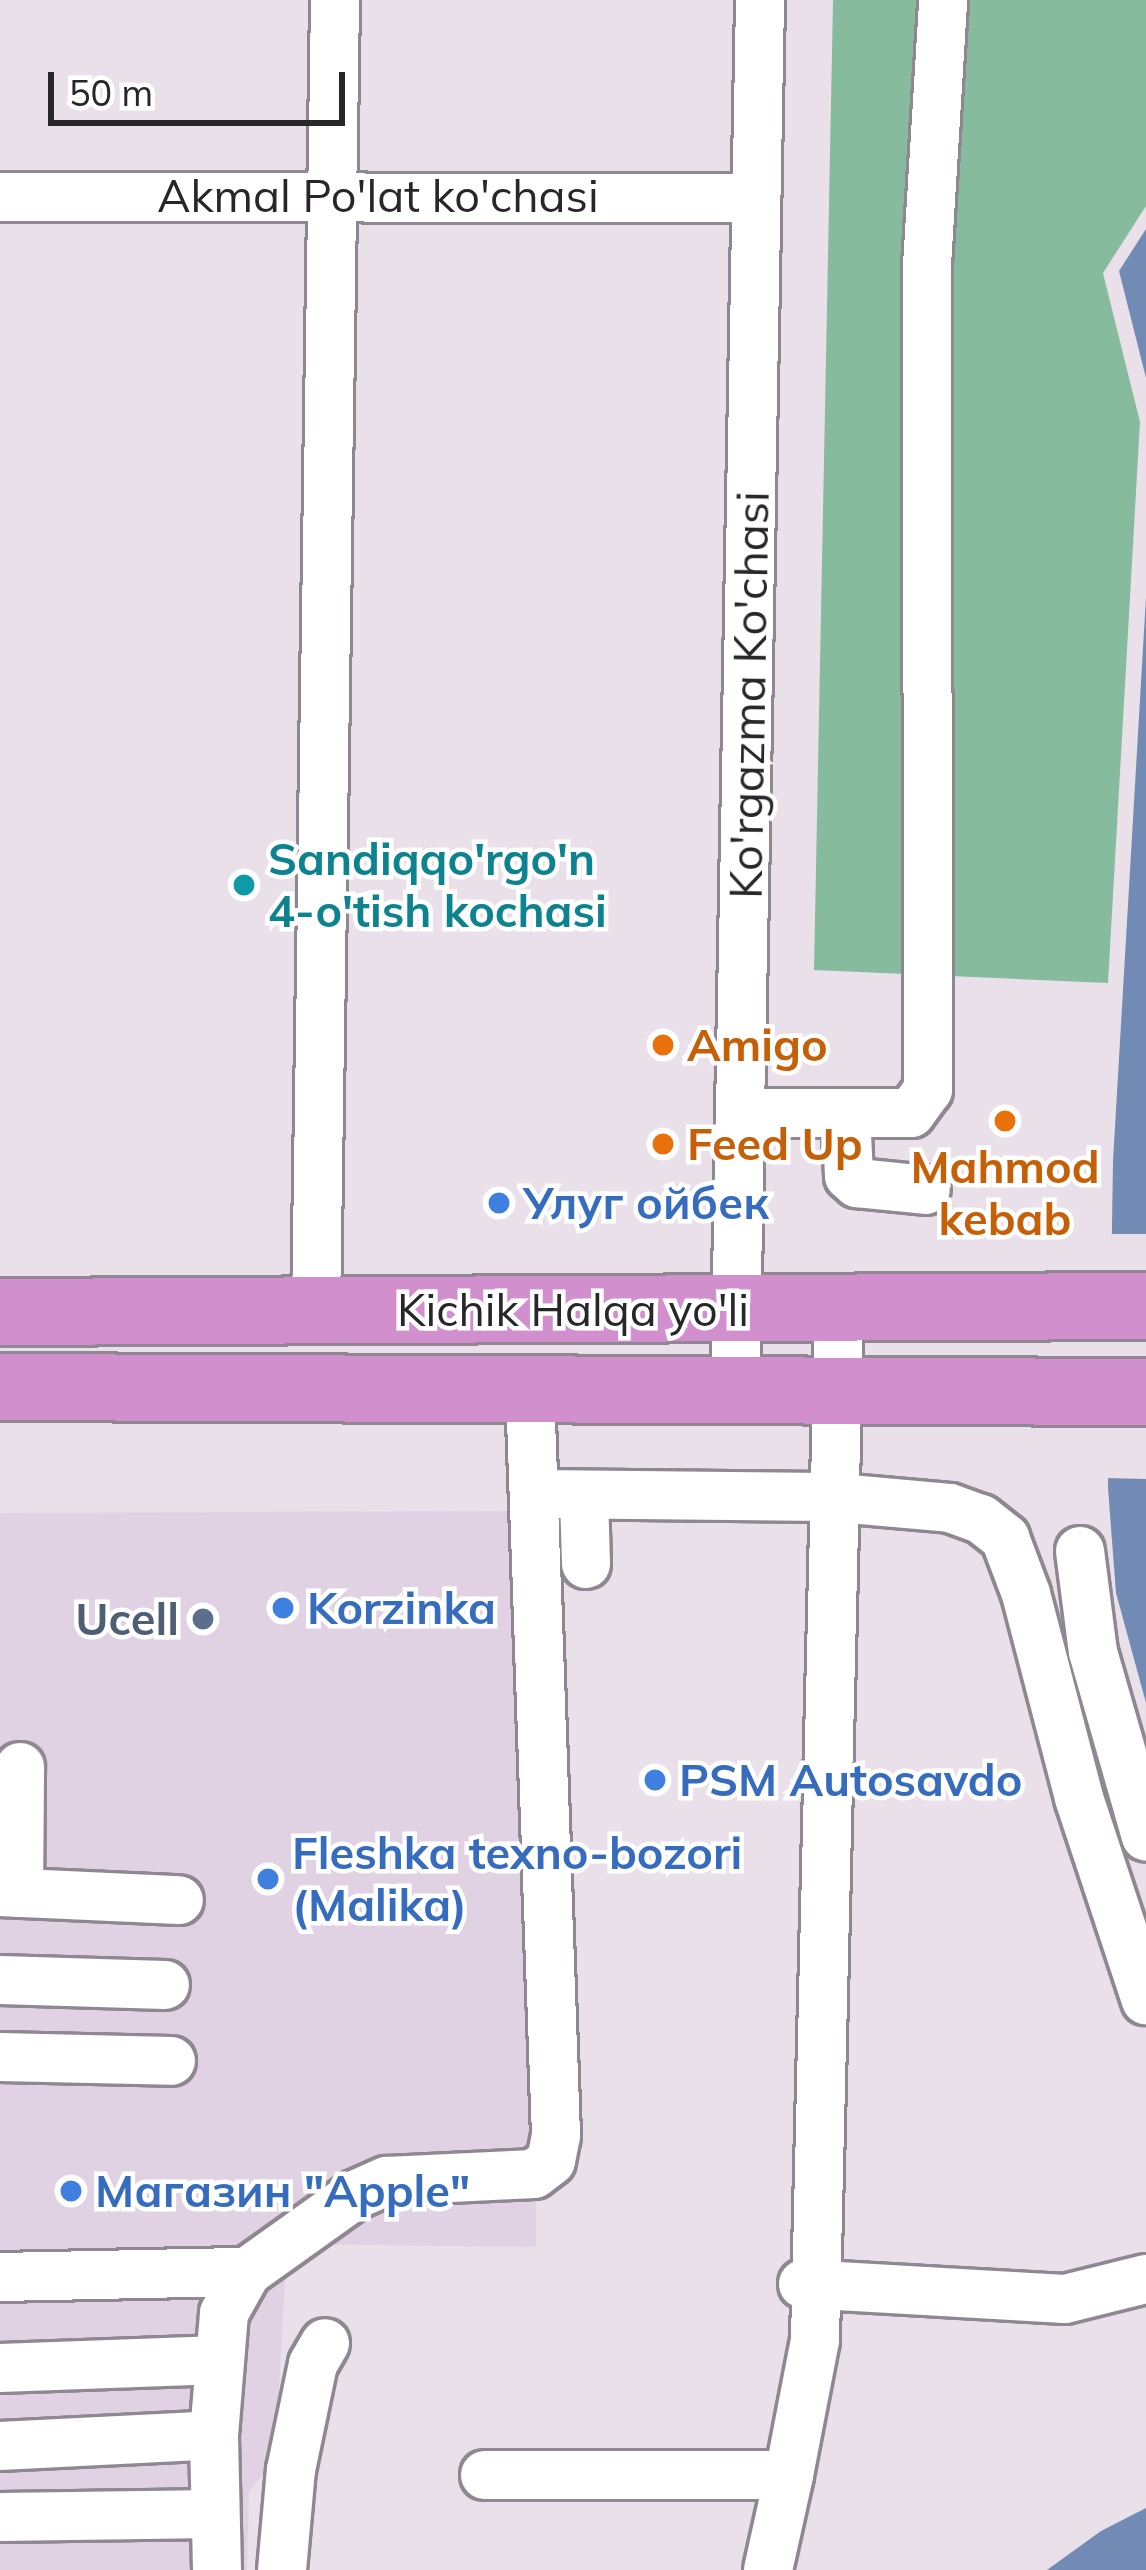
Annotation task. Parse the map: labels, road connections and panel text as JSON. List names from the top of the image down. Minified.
{"streets":{"highway":["Kichik Halqa yo'li"],"street":["Akmal Po'lat ko'chasi","Ko'rgazma Ko'chasi"]},"crossings":[["Akmal Po'lat ko'chasi","Ko'rgazma Ko'chasi"],["Ko'rgazma Ko'chasi","Kichik Halqa yo'li"]],"places":["Sandiqqo'rgo'n 4-o'tish kochasi","Amigo","Mahmod kebab","Feed Up","Улуг ойбек","Korzinka","Ucell","PSM Autosavdo","Fleshka texno-bozori (Malika)","Магазин \"Apple\""],"scale_bar":"50 m"}
